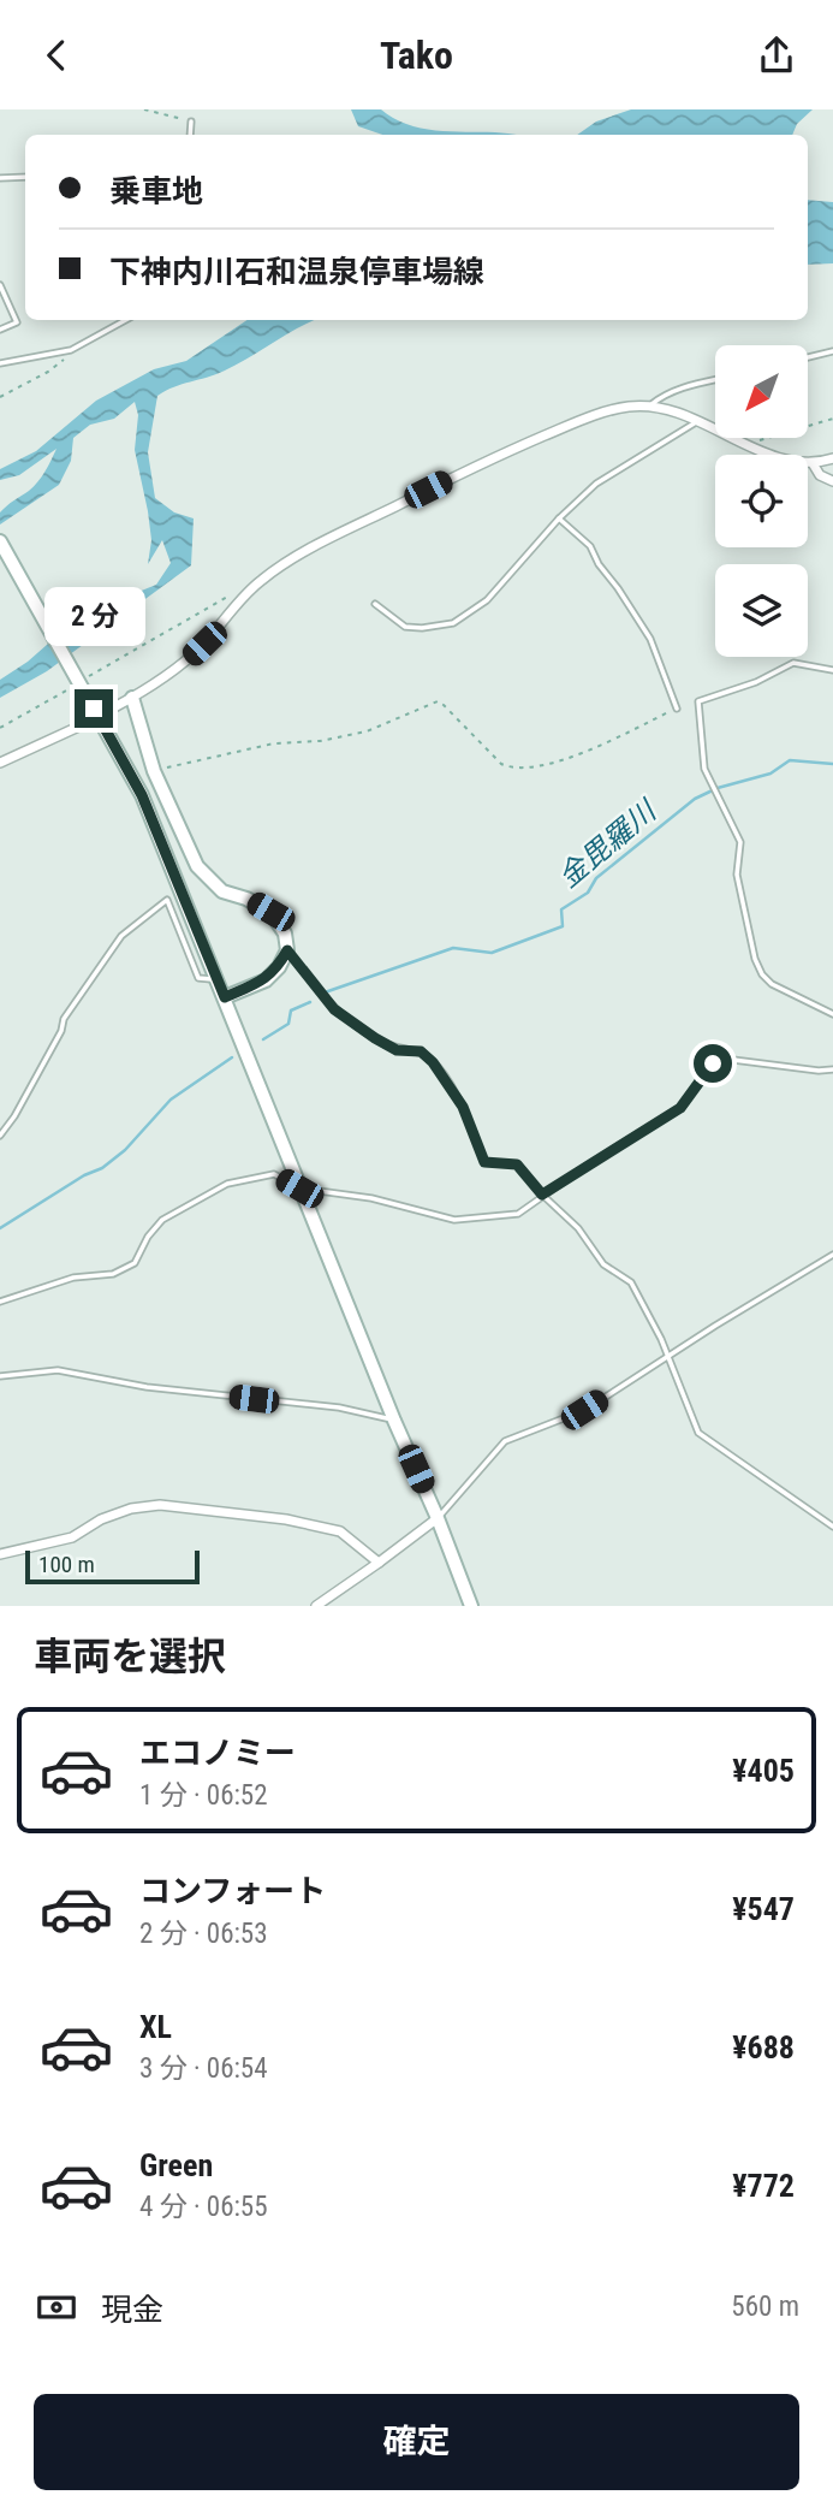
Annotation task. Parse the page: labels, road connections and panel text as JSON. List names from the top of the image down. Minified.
{"water":["金毘羅川"],"scale_bar":"100 m","north":"bottom left","page":{"header":"Tako","banner":["乗車地","下神内川石和温泉停車場線"],"bubble":"2 分","scale":"100 m","heading":"車両を選択","list":[{"name":"エコノミー","note":"1 分 · 06:52","value":"¥405"},{"name":"コンフォート","note":"2 分 · 06:53","value":"¥547"},{"name":"XL","note":"3 分 · 06:54","value":"¥688"},{"name":"Green","note":"4 分 · 06:55","value":"¥772"}],"pay":["現金","560 m"],"buttons":"確定"}}
